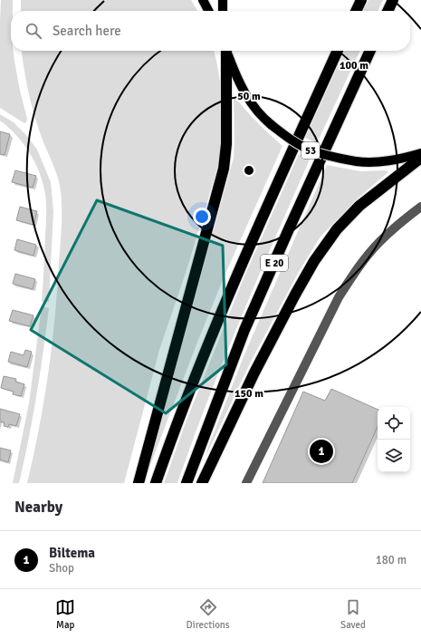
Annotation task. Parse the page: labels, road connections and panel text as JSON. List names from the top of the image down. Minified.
{"streets":{"highway":["E 20"],"main road":["53"]},"page":{"search":"Search here","pins":"1","heading":"Nearby","list":[{"mark":"1","name":"Biltema","note":"Shop","value":"180 m"}],"nav":["Map","Directions","Saved"]},"rings":["100 m","50 m","150 m"]}
